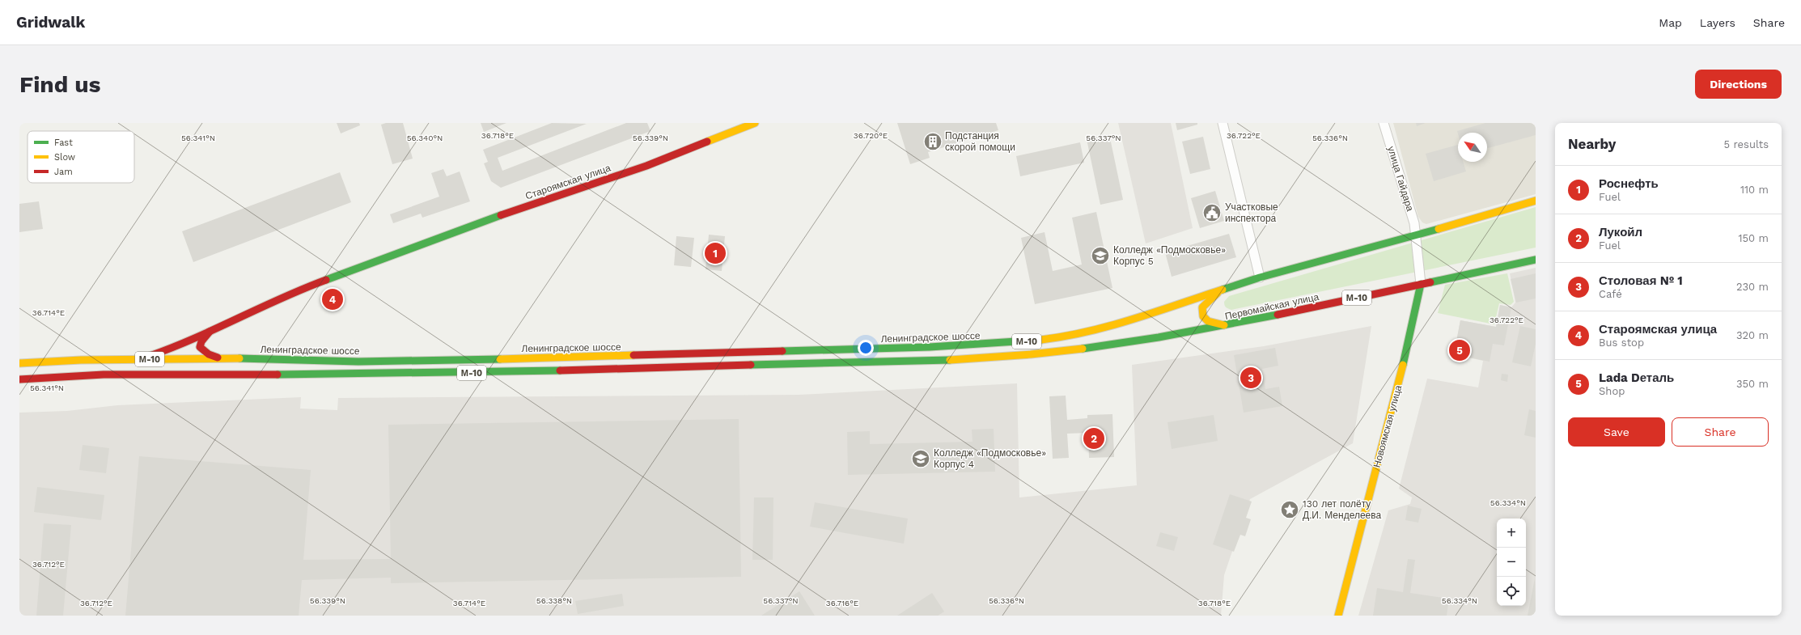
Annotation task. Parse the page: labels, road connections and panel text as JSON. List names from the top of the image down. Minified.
{"streets":{"main road":["Староямская улица","М-10","Первомайская улица","Ленинградское шоссе","Новоямская улица"],"street":["улица Гайдара"]},"crossings":[["улица Гайдара","М-10"],["улица Гайдара","Новоямская улица"],["Староямская улица","М-10"],["Староямская улица","Первомайская улица"],["Староямская улица","Ленинградское шоссе"],["М-10","Первомайская улица"],["М-10","Ленинградское шоссе"],["М-10","Новоямская улица"],["Первомайская улица","Новоямская улица"]],"places":{"building":["Подстанция скорой помощи"],"public building":["Участковые инспектора"],"school or university":["Колледж «Подмосковье» Корпус 5","Колледж «Подмосковье» Корпус 4"],"place":["130 лет полёту Д.И. Менделеева"]},"legend":["Fast","Slow","Jam"],"north":"top left","page":{"header":"Gridwalk","nav":["Map","Layers","Share"],"buttons":["Directions",["Save","Share"]],"title":"Find us","heading":["Nearby","5 results"],"list":[{"mark":"1","name":"Роснефть","note":"Fuel","value":"110 m"},{"mark":"2","name":"Лукойл","note":"Fuel","value":"150 m"},{"mark":"3","name":"Столовая № 1","note":"Café","value":"230 m"},{"mark":"4","name":"Староямская улица","note":"Bus stop","value":"320 m"},{"mark":"5","name":"Lada Dеталь","note":"Shop","value":"350 m"}],"pins":["1","4","5","3","2"],"map_buttons":["+","−"]},"coordinates":["36.718°E","36.720°E","36.722°E","56.341°N","56.340°N","56.339°N","56.337°N","56.336°N","36.714°E","56.334°N","36.712°E","56.338°N","36.716°E"]}
